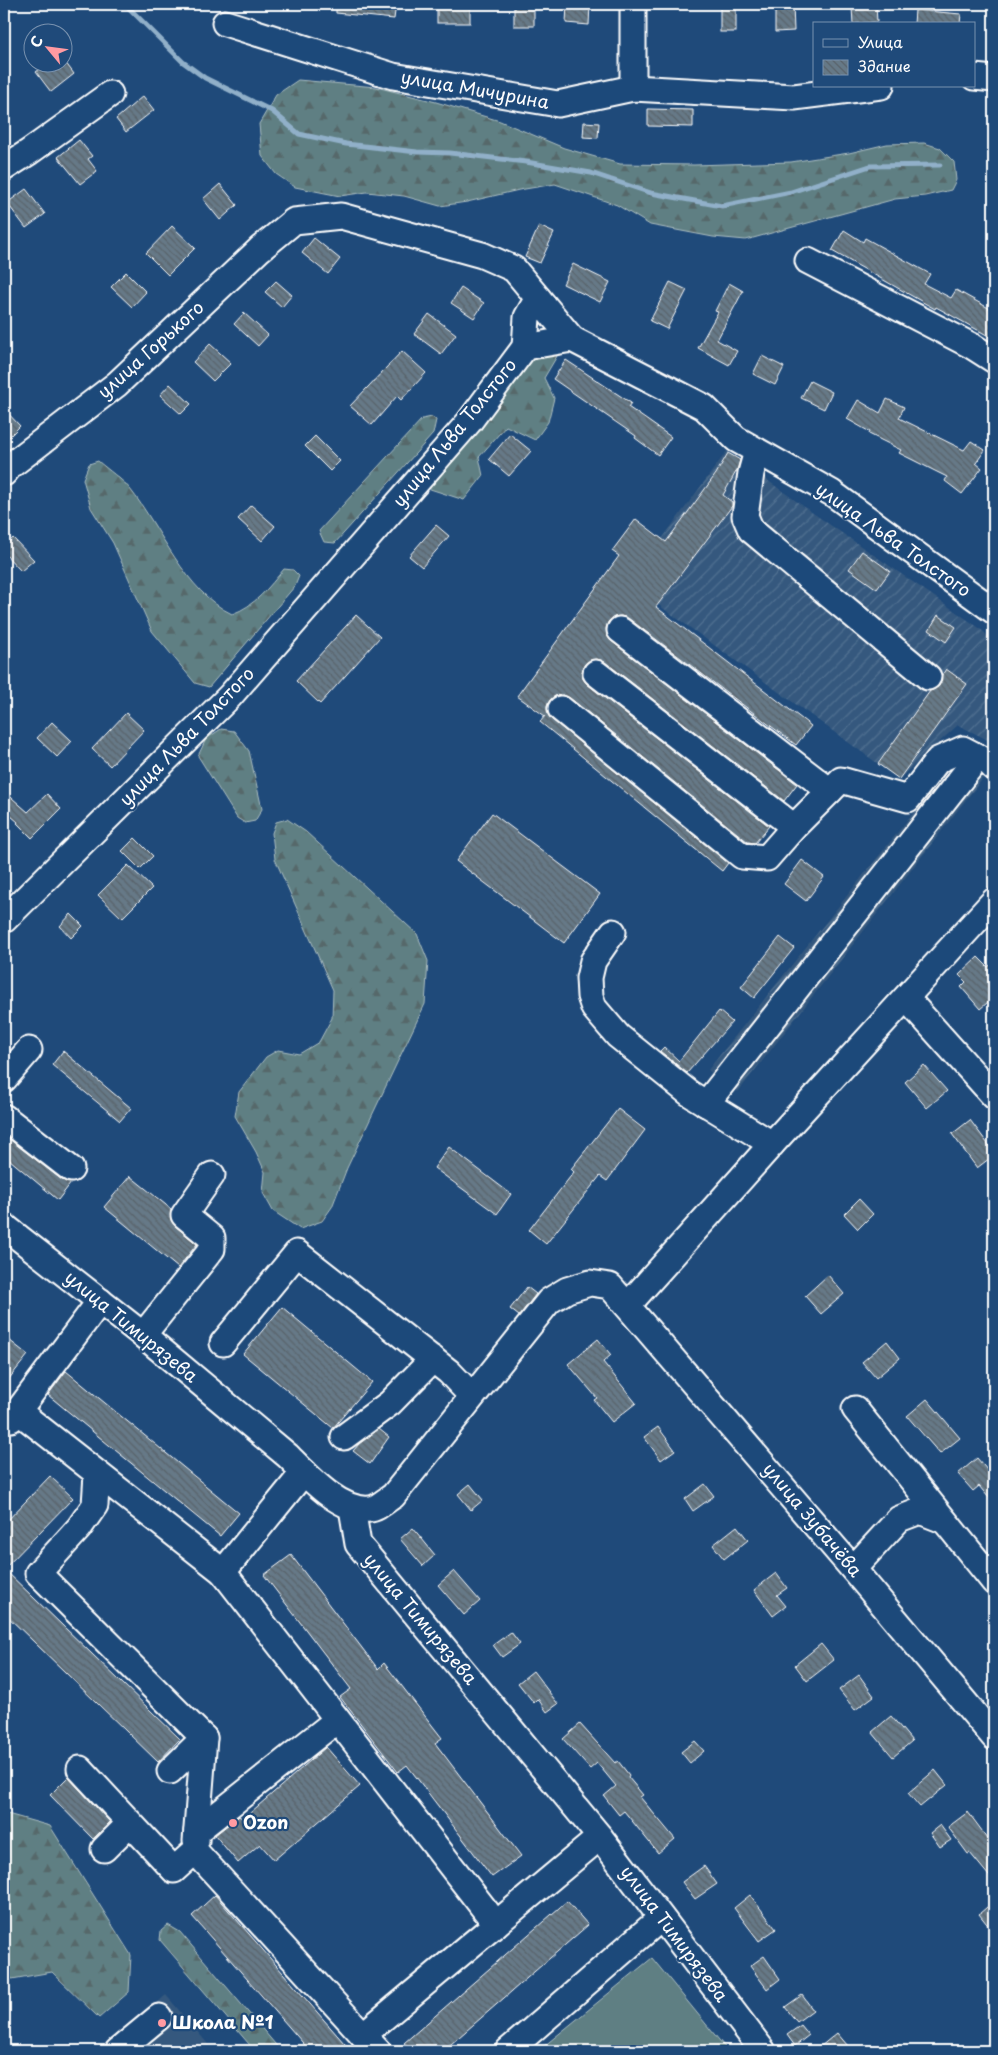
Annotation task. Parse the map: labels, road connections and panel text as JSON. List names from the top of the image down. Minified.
{"streets":{"street":["улица Мичурина","улица Горького","улица Льва Толстого","улица Тимирязева","улица Зубачёва"]},"crossings":[["улица Тимирязева","улица Зубачёва"]],"places":["Ozon","Школа №1"],"legend":["Улица","Здание"],"north":"top left"}
